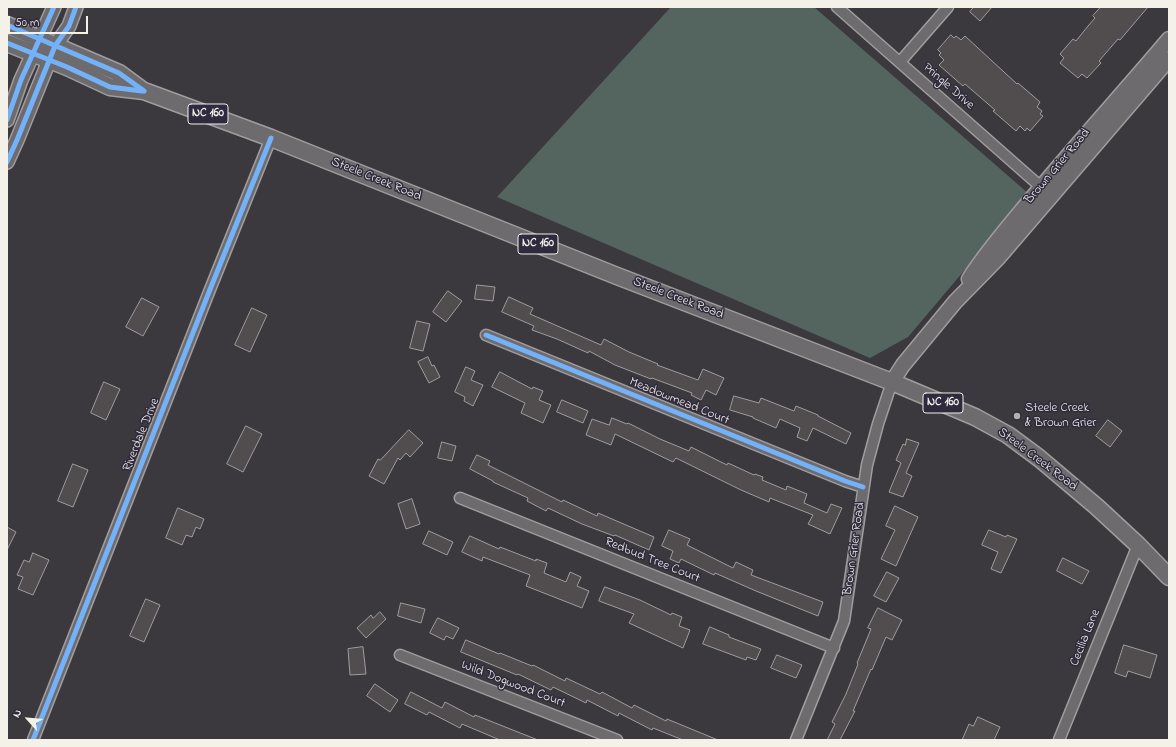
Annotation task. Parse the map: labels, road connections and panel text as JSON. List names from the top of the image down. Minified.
{"streets":{"main road":["NC 160","Brown Grier Road","Steele Creek Road"],"street":["Pringle Drive","Meadowmead Court","Riverdale Drive","Redbud Tree Court","Cecilia Lane","Wild Dogwood Court"]},"crossings":[["Pringle Drive","Brown Grier Road"],["Brown Grier Road","Steele Creek Road"],["Brown Grier Road","Meadowmead Court"],["Brown Grier Road","Redbud Tree Court"],["Steele Creek Road","Riverdale Drive"],["Steele Creek Road","Cecilia Lane"]],"places":["Steele Creek & Brown Grier"],"scale_bar":"50 m","north":"top left"}
